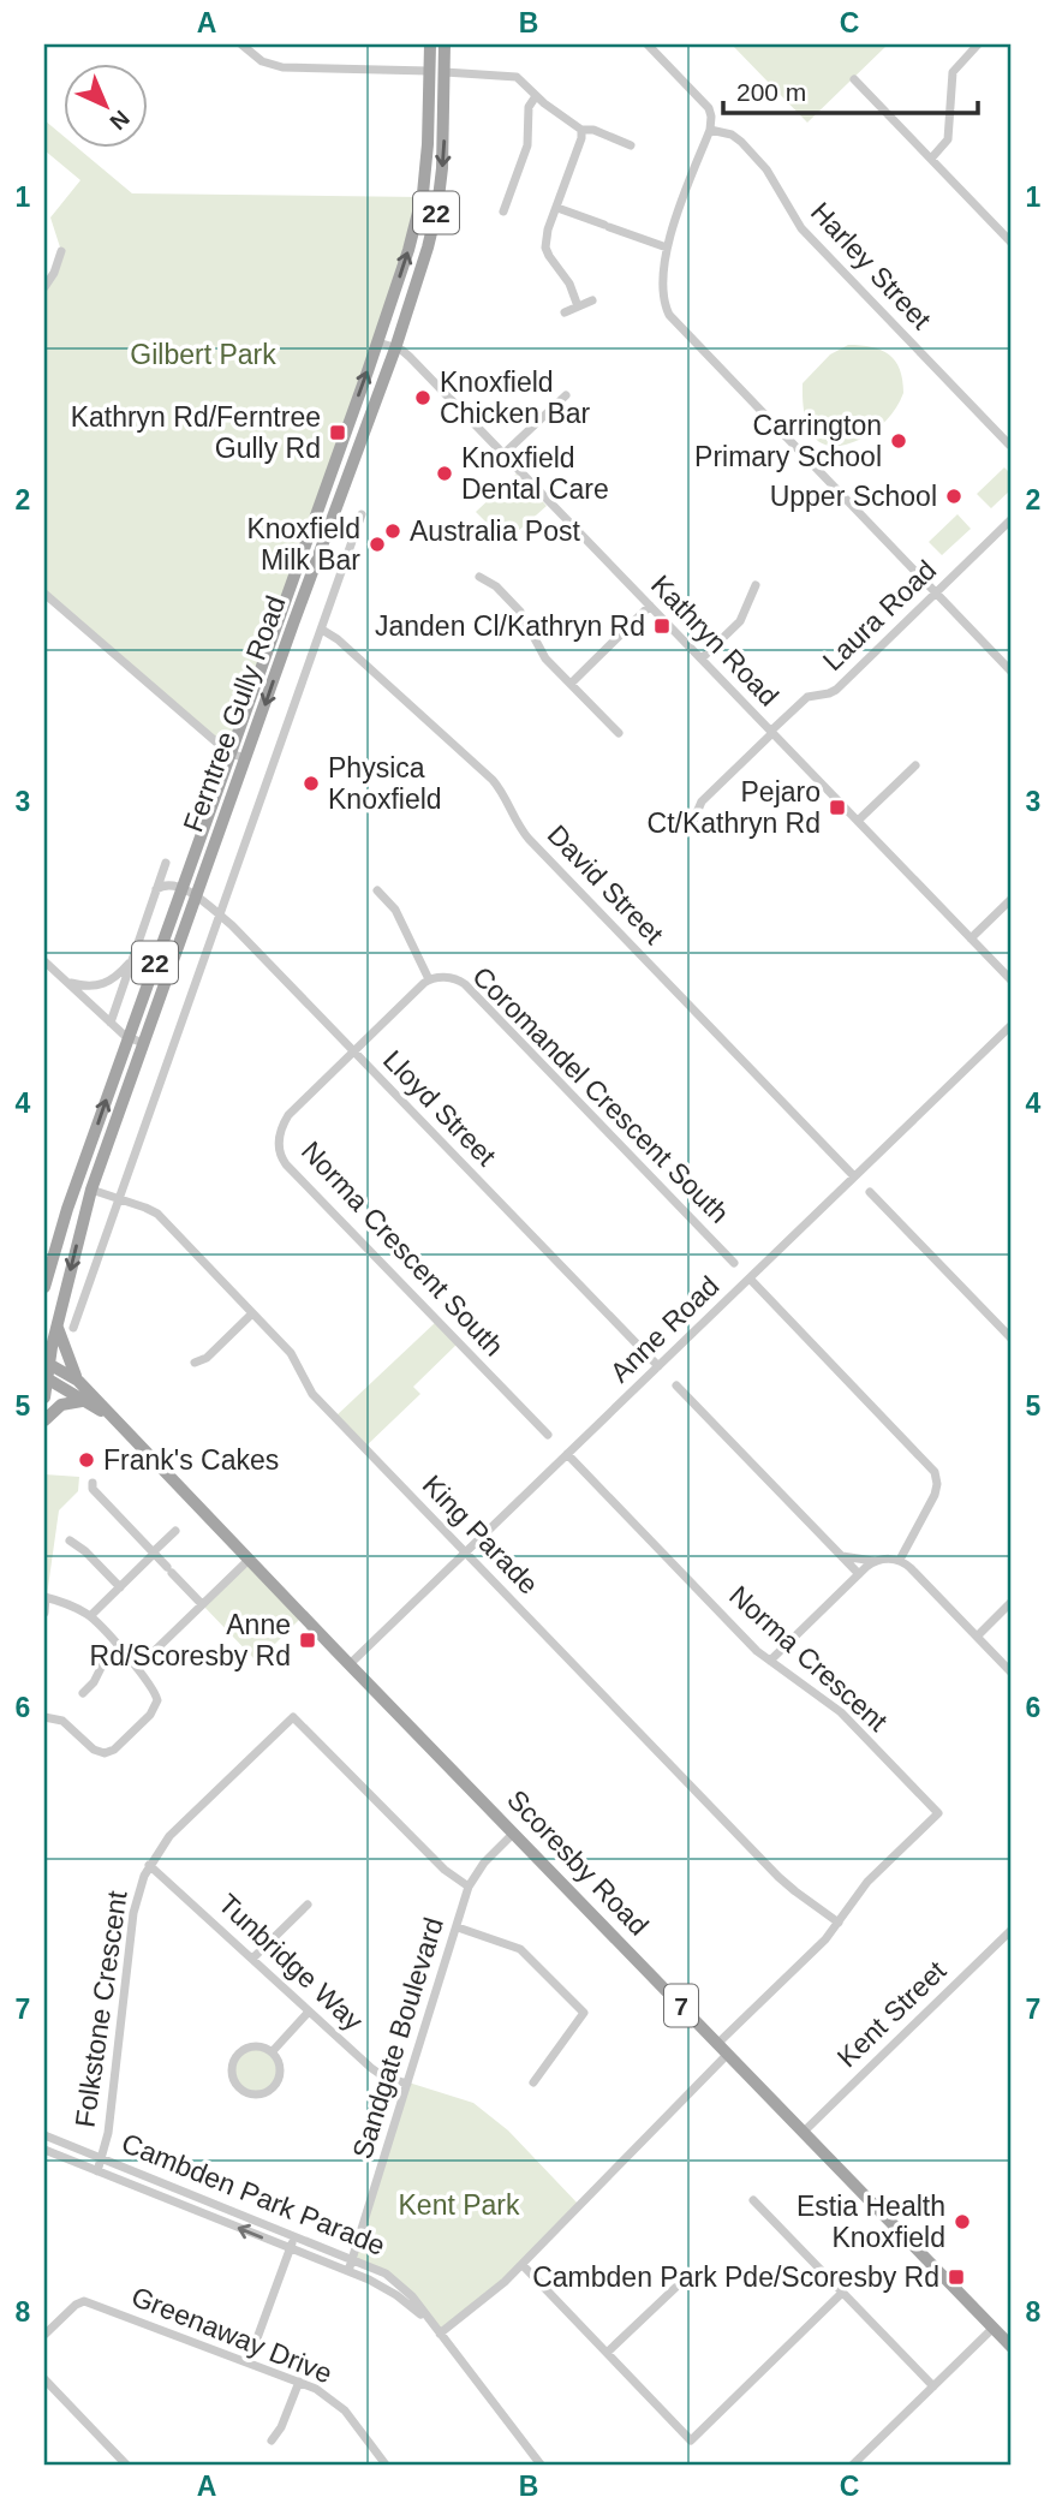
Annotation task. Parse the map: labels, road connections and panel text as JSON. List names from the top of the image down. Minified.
{"streets":{"main road":["22","Ferntree Gully Road","Scoresby Road","7"],"street":["Harley Street","Laura Road","Kathryn Road","David Street","Coromandel Crescent South","Lloyd Street","Norma Crescent South","Anne Road","King Parade","Norma Crescent","Tunbridge Way","Folkstone Crescent","Kent Street","Sandgate Boulevard","Cambden Park Parade","Greenaway Drive"]},"crossings":[["Laura Road","Kathryn Road"],["Kathryn Road","Ferntree Gully Road"],["Ferntree Gully Road","David Street"],["Ferntree Gully Road","Lloyd Street"],["Ferntree Gully Road","King Parade"],["Ferntree Gully Road","Scoresby Road"],["David Street","Anne Road"],["Coromandel Crescent South","Lloyd Street"],["Coromandel Crescent South","Norma Crescent South"],["Lloyd Street","Norma Crescent South"],["Lloyd Street","Anne Road"],["Anne Road","King Parade"],["Anne Road","Norma Crescent"],["Anne Road","Scoresby Road"],["King Parade","Norma Crescent"],["Norma Crescent","Scoresby Road"],["Norma Crescent","Cambden Park Parade"],["Scoresby Road","Kent Street"],["Scoresby Road","Sandgate Boulevard"],["Tunbridge Way","Folkstone Crescent"],["Tunbridge Way","Sandgate Boulevard"],["Folkstone Crescent","Sandgate Boulevard"],["Folkstone Crescent","Cambden Park Parade"],["Sandgate Boulevard","Cambden Park Parade"]],"parks":["Gilbert Park","Kent Park"],"places":{"other":["Knoxfield Chicken Bar","Carrington Primary School","Knoxfield Dental Care","Upper School","Australia Post","Knoxfield Milk Bar","Physica Knoxfield","Frank's Cakes","Estia Health Knoxfield"],"transit":["Kathryn Rd/Ferntree Gully Rd","Janden Cl/Kathryn Rd","Pejaro Ct/Kathryn Rd","Anne Rd/Scoresby Rd","Cambden Park Pde/Scoresby Rd"]},"scale_bar":"200 m","north":"bottom right","grid":{"columns":["A","B","C"],"rows":["1","2","3","4","5","6","7","8"]}}
